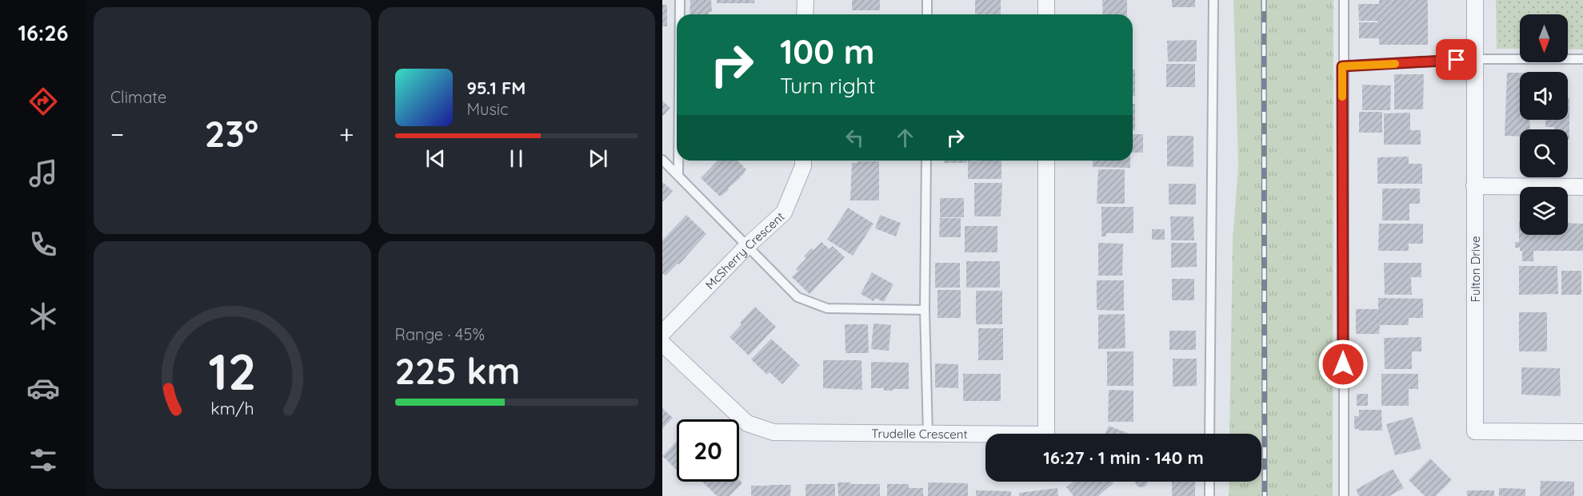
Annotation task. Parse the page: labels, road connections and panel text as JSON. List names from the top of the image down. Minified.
{"streets":{"street":["McSherry Crescent","Fulton Drive","Trudelle Crescent"]},"north":"bottom","page":{"tabs":"16:26","tile":["Climate",["Range · 45%","225 km"]],"turn":["100 m","Turn right"],"song":["95.1 FM","Music"],"heat":["−","23°","+"],"limit":"20","trip":"16:27 · 1 min · 140 m","gauge":["12","km/h"]}}
